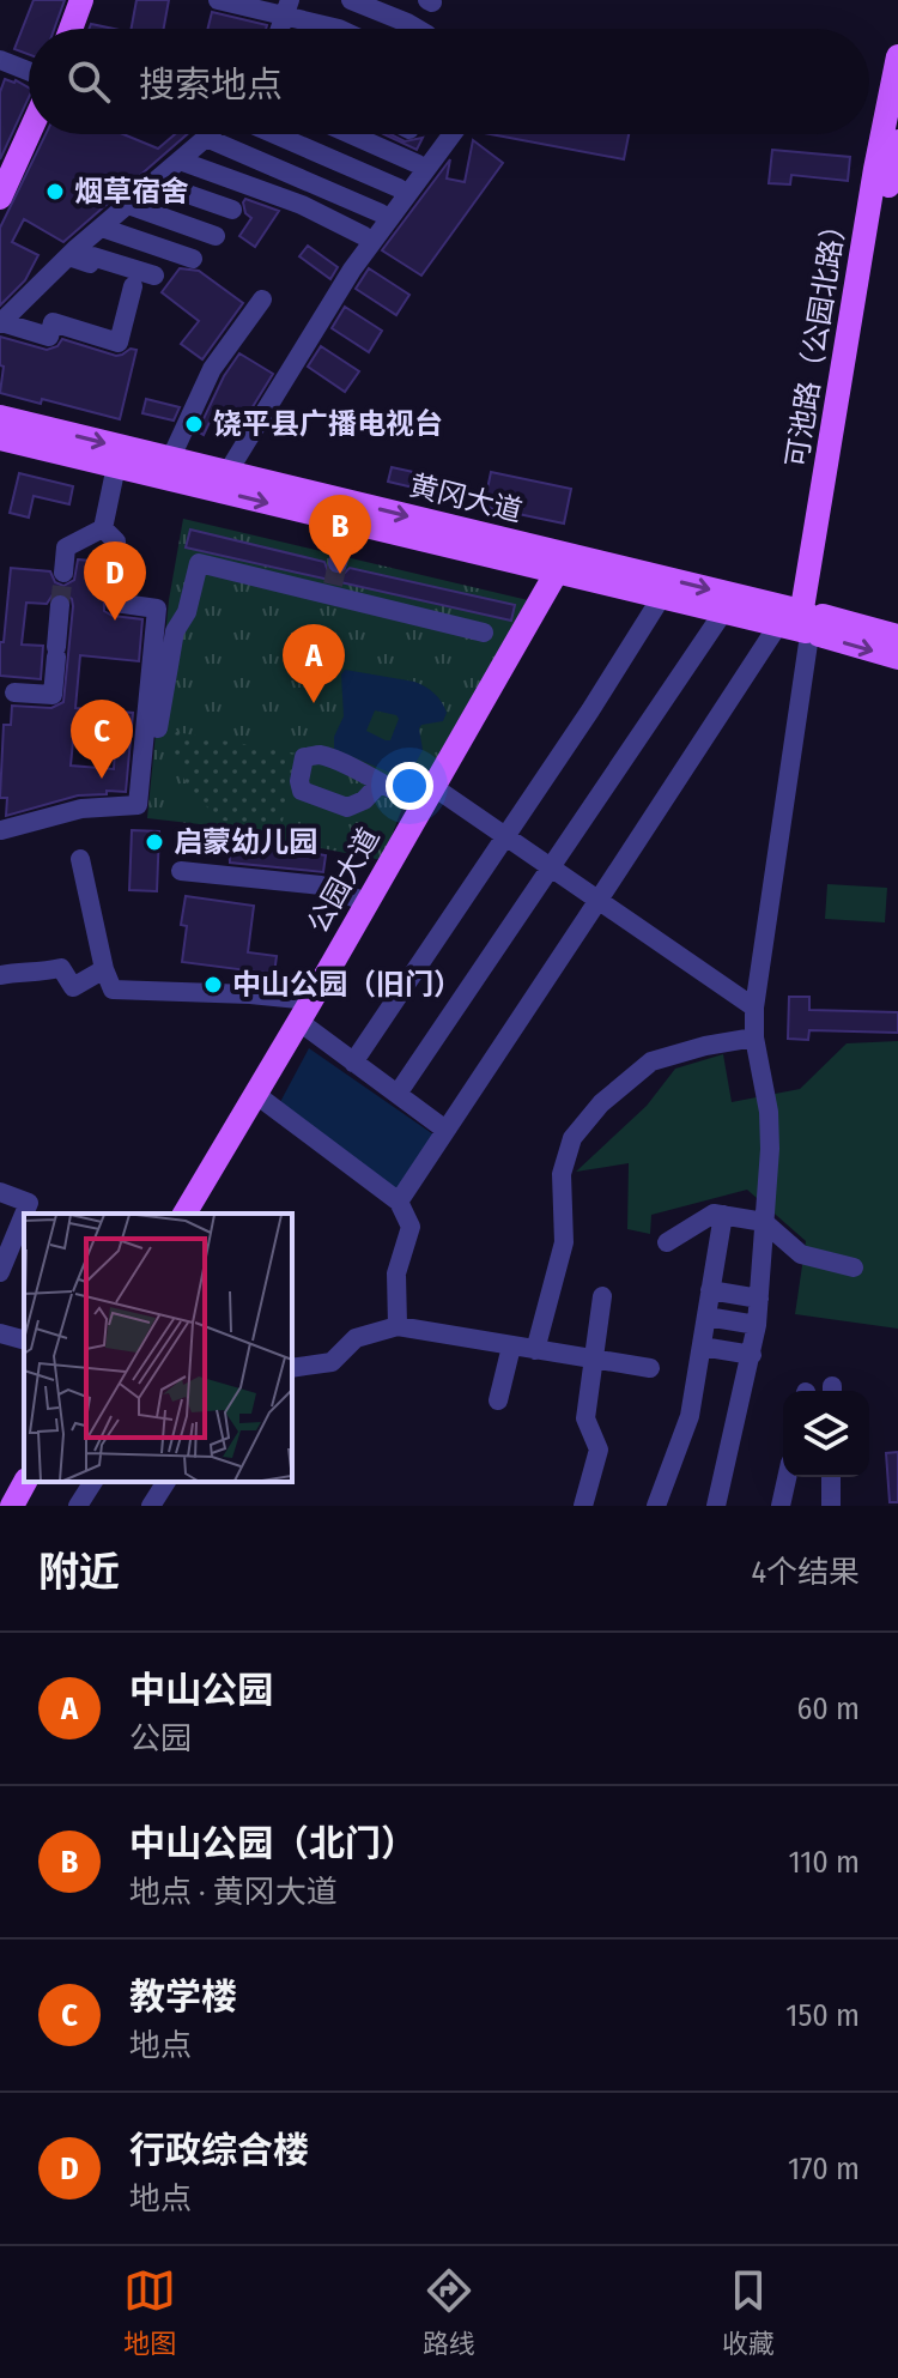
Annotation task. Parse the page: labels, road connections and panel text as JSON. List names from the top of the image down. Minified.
{"streets":{"main road":["可池路（公园北路）","黄冈大道","公园大道"]},"crossings":[["可池路（公园北路）","黄冈大道"]],"one_way":["黄冈大道"],"places":["烟草宿舍","饶平县广播电视台","启蒙幼儿园","中山公园（旧门）"],"page":{"search":"搜索地点","pins":["B","D","A","C"],"heading":["附近","4个结果"],"list":[{"mark":"A","name":"中山公园","note":"公园","value":"60 m"},{"mark":"B","name":"中山公园（北门）","note":"地点 · 黄冈大道","value":"110 m"},{"mark":"C","name":"教学楼","note":"地点","value":"150 m"},{"mark":"D","name":"行政综合楼","note":"地点","value":"170 m"}],"nav":["地图","路线","收藏"]}}
